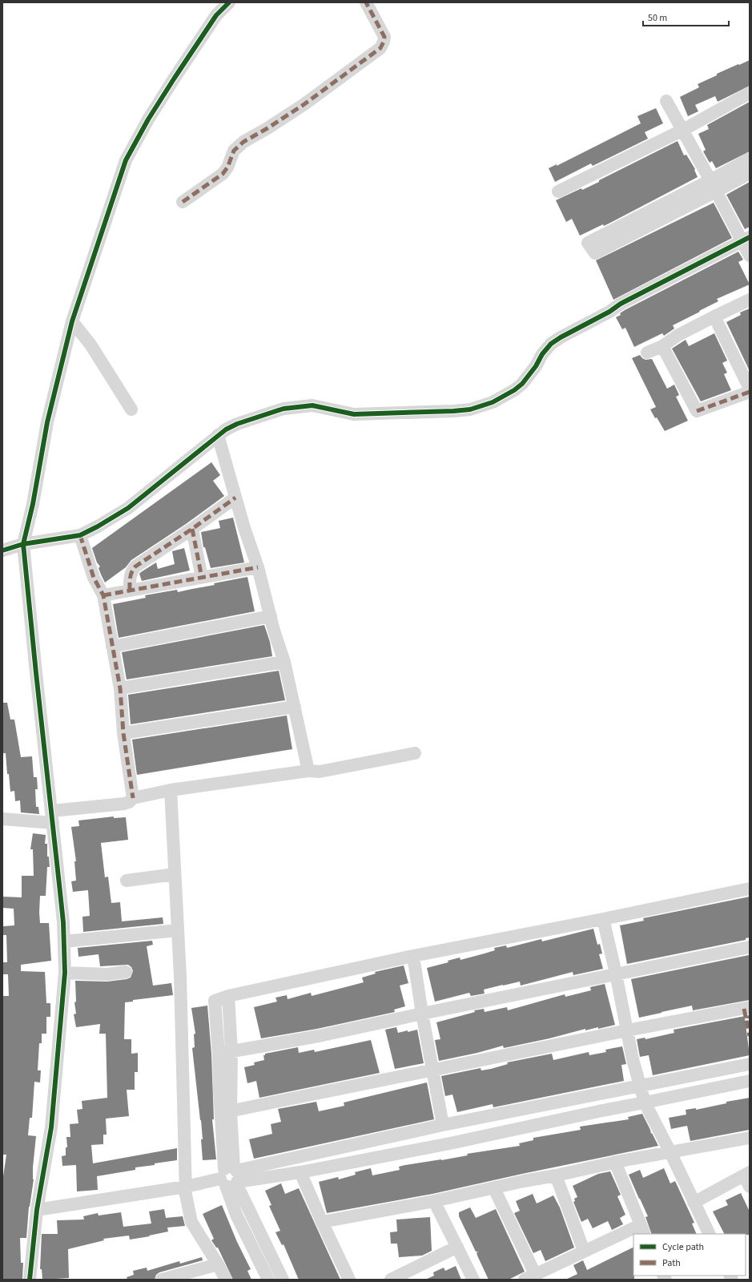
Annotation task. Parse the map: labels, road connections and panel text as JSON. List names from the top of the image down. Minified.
{"legend":["Cycle path","Path"],"scale_bar":"50 m"}
